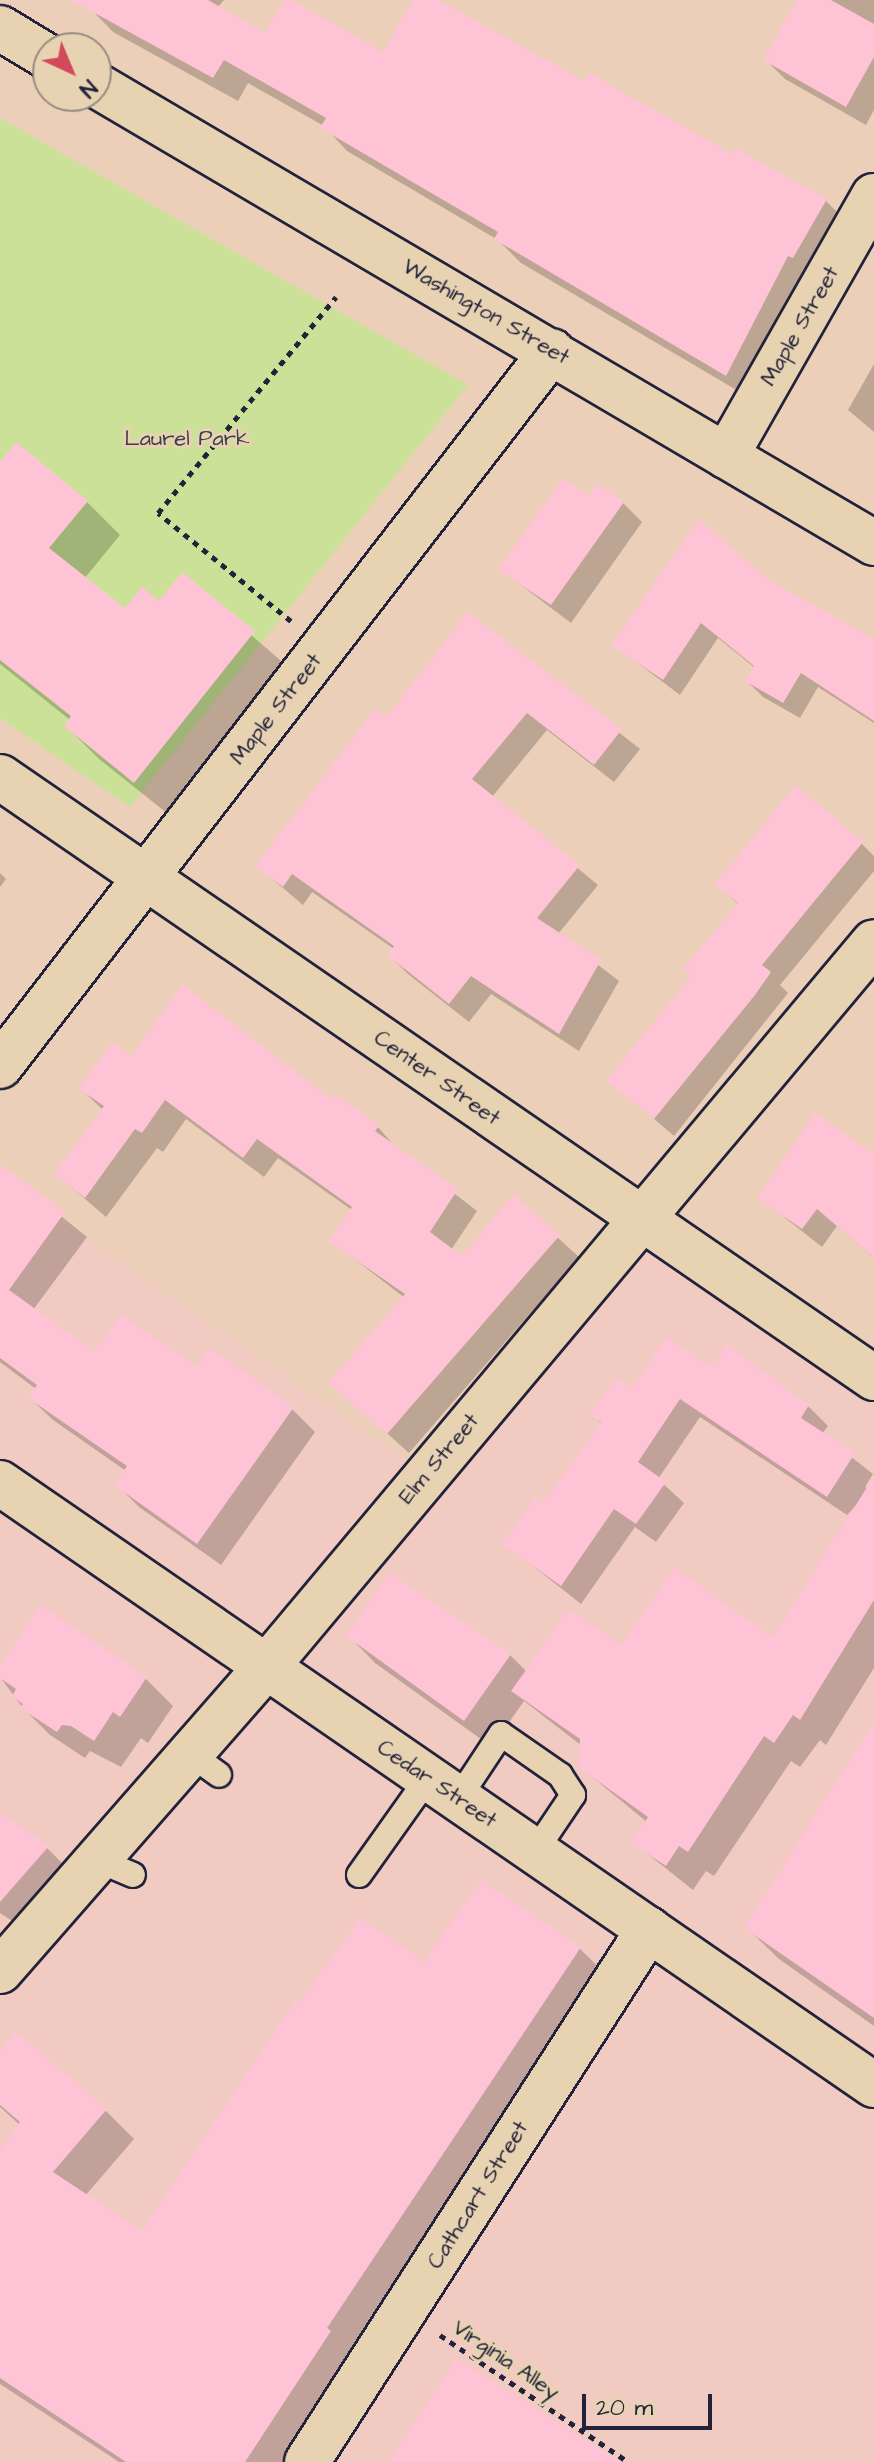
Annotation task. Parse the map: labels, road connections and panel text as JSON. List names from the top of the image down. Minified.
{"streets":{"street":["Washington Street","Maple Street","Center Street","Elm Street","Cedar Street","Cathcart Street"],"path":["Virginia Alley"]},"crossings":[["Washington Street","Maple Street"],["Maple Street","Center Street"],["Center Street","Elm Street"],["Elm Street","Cedar Street"],["Cedar Street","Cathcart Street"],["Cathcart Street","Virginia Alley"]],"parks":["Laurel Park"],"scale_bar":"20 m","north":"bottom right"}
